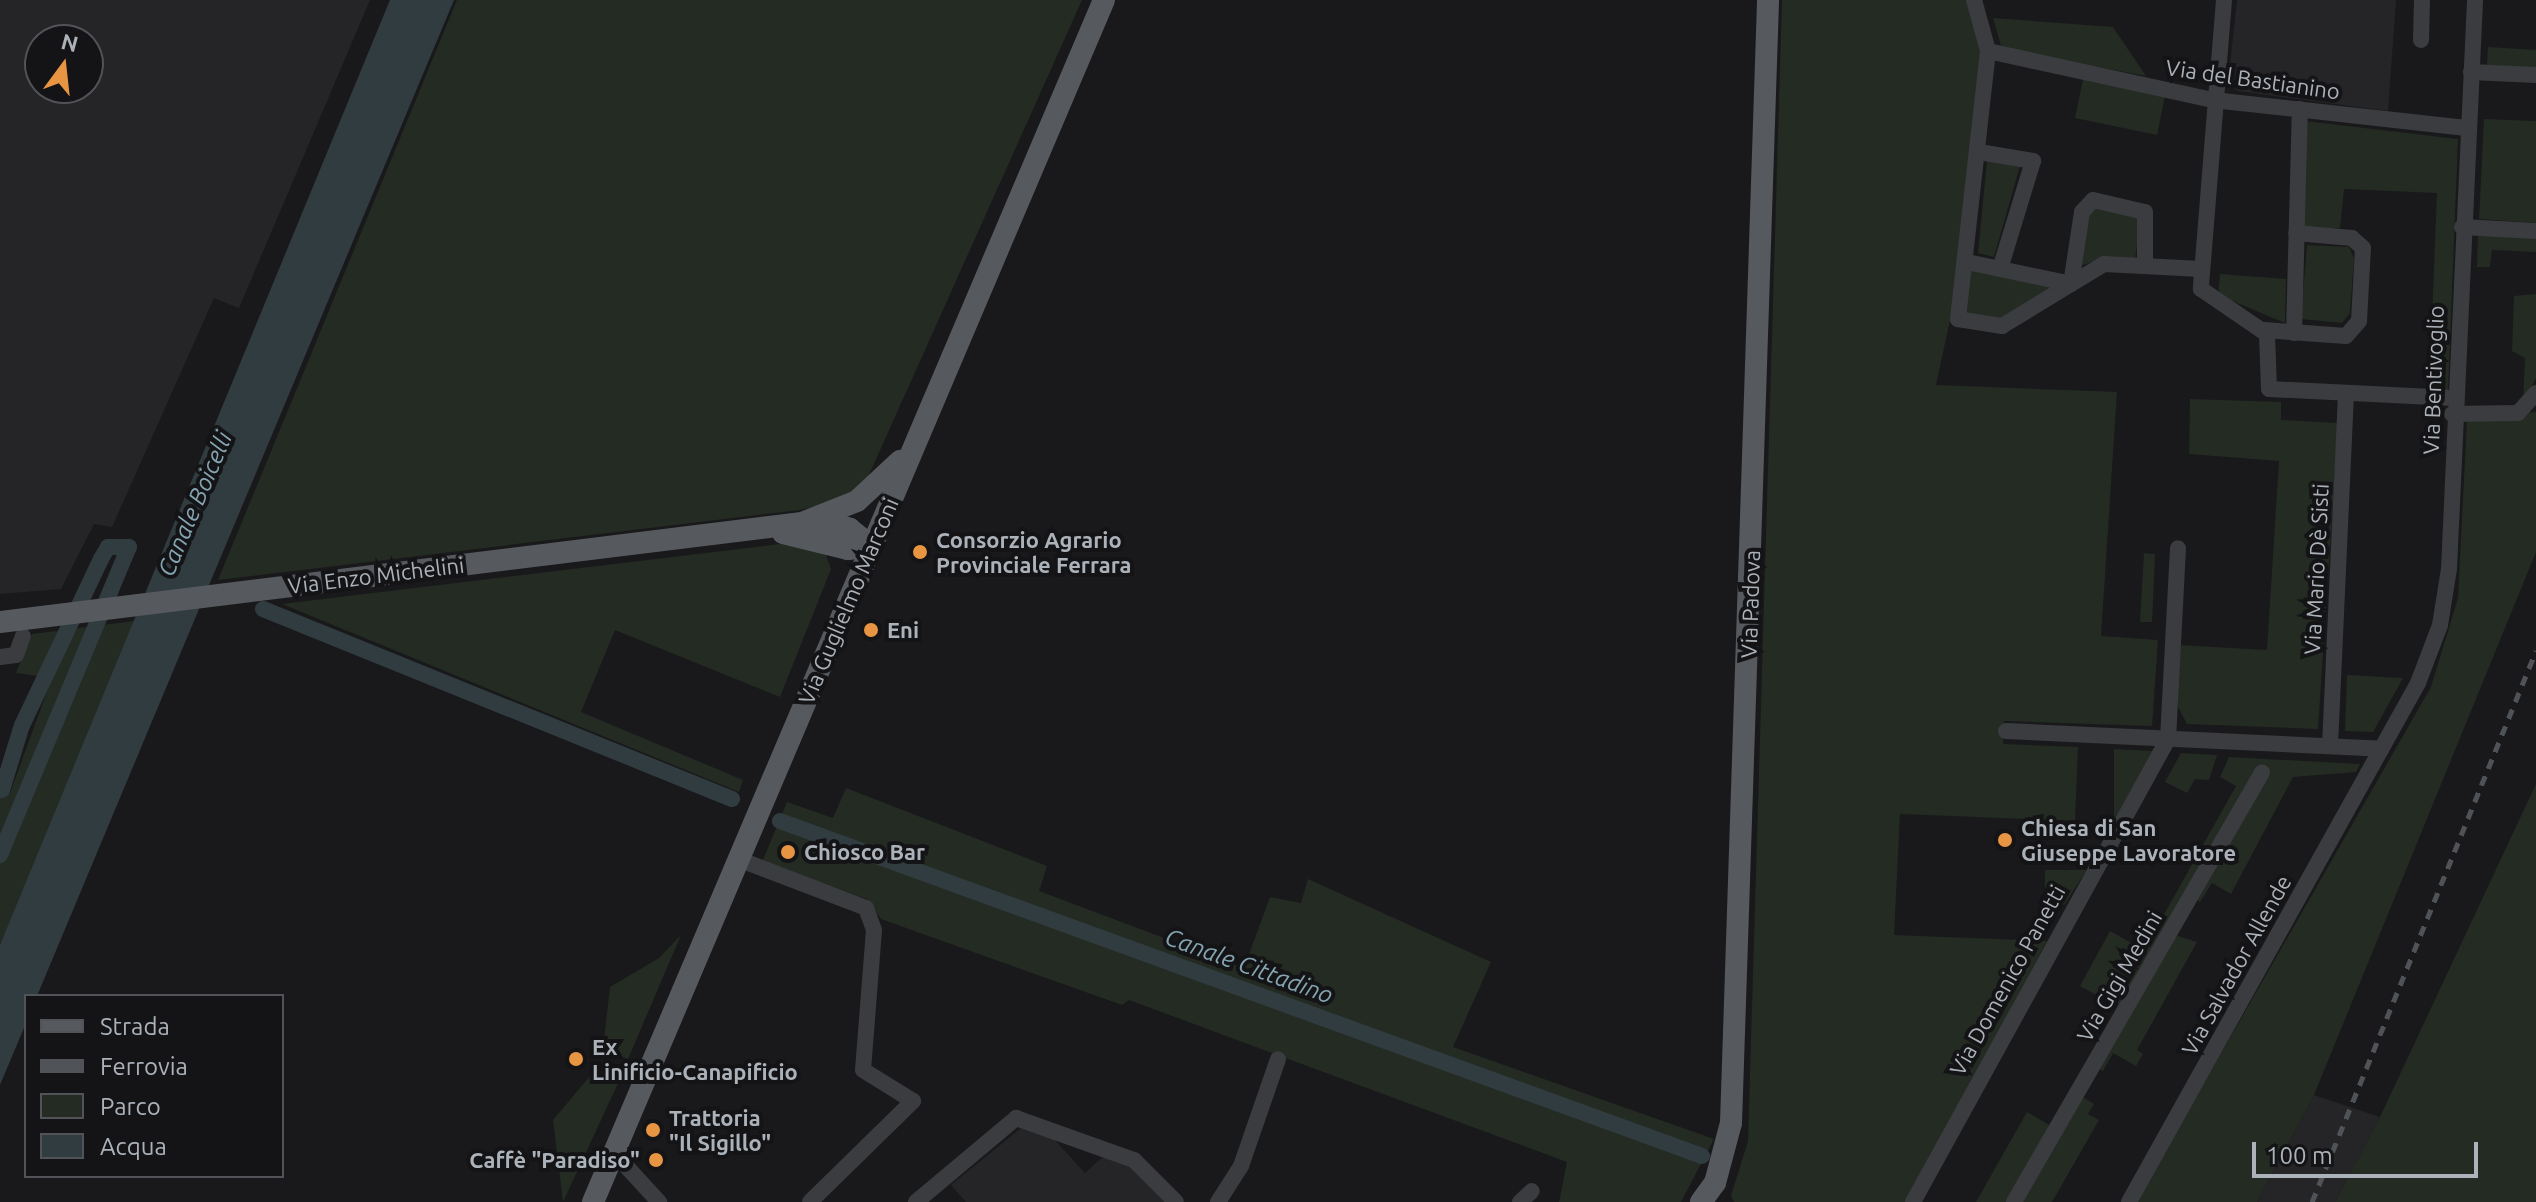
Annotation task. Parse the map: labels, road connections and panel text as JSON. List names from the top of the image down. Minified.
{"streets":{"main road":["Via Enzo Michelini","Via Guglielmo Marconi","Via Padova"],"street":["Via del Bastianino","Via Bentivoglio","Via Mario Dè Sisti","Via Salvador Allende","Via Gigi Medini","Via Domenico Panetti"]},"crossings":[["Via del Bastianino","Via Bentivoglio"],["Via Bentivoglio","Via Salvador Allende"],["Via Enzo Michelini","Via Guglielmo Marconi"]],"water":["Canale Boicelli","Canale Cittadino"],"places":["Consorzio Agrario Provinciale Ferrara","Eni","Chiesa di San Giuseppe Lavoratore","Chiosco Bar","Ex Linificio-Canapificio","Trattoria \"Il Sigillo\"","Caffè \"Paradiso\""],"legend":["Strada","Ferrovia","Parco","Acqua"],"scale_bar":"100 m","north":"top"}
